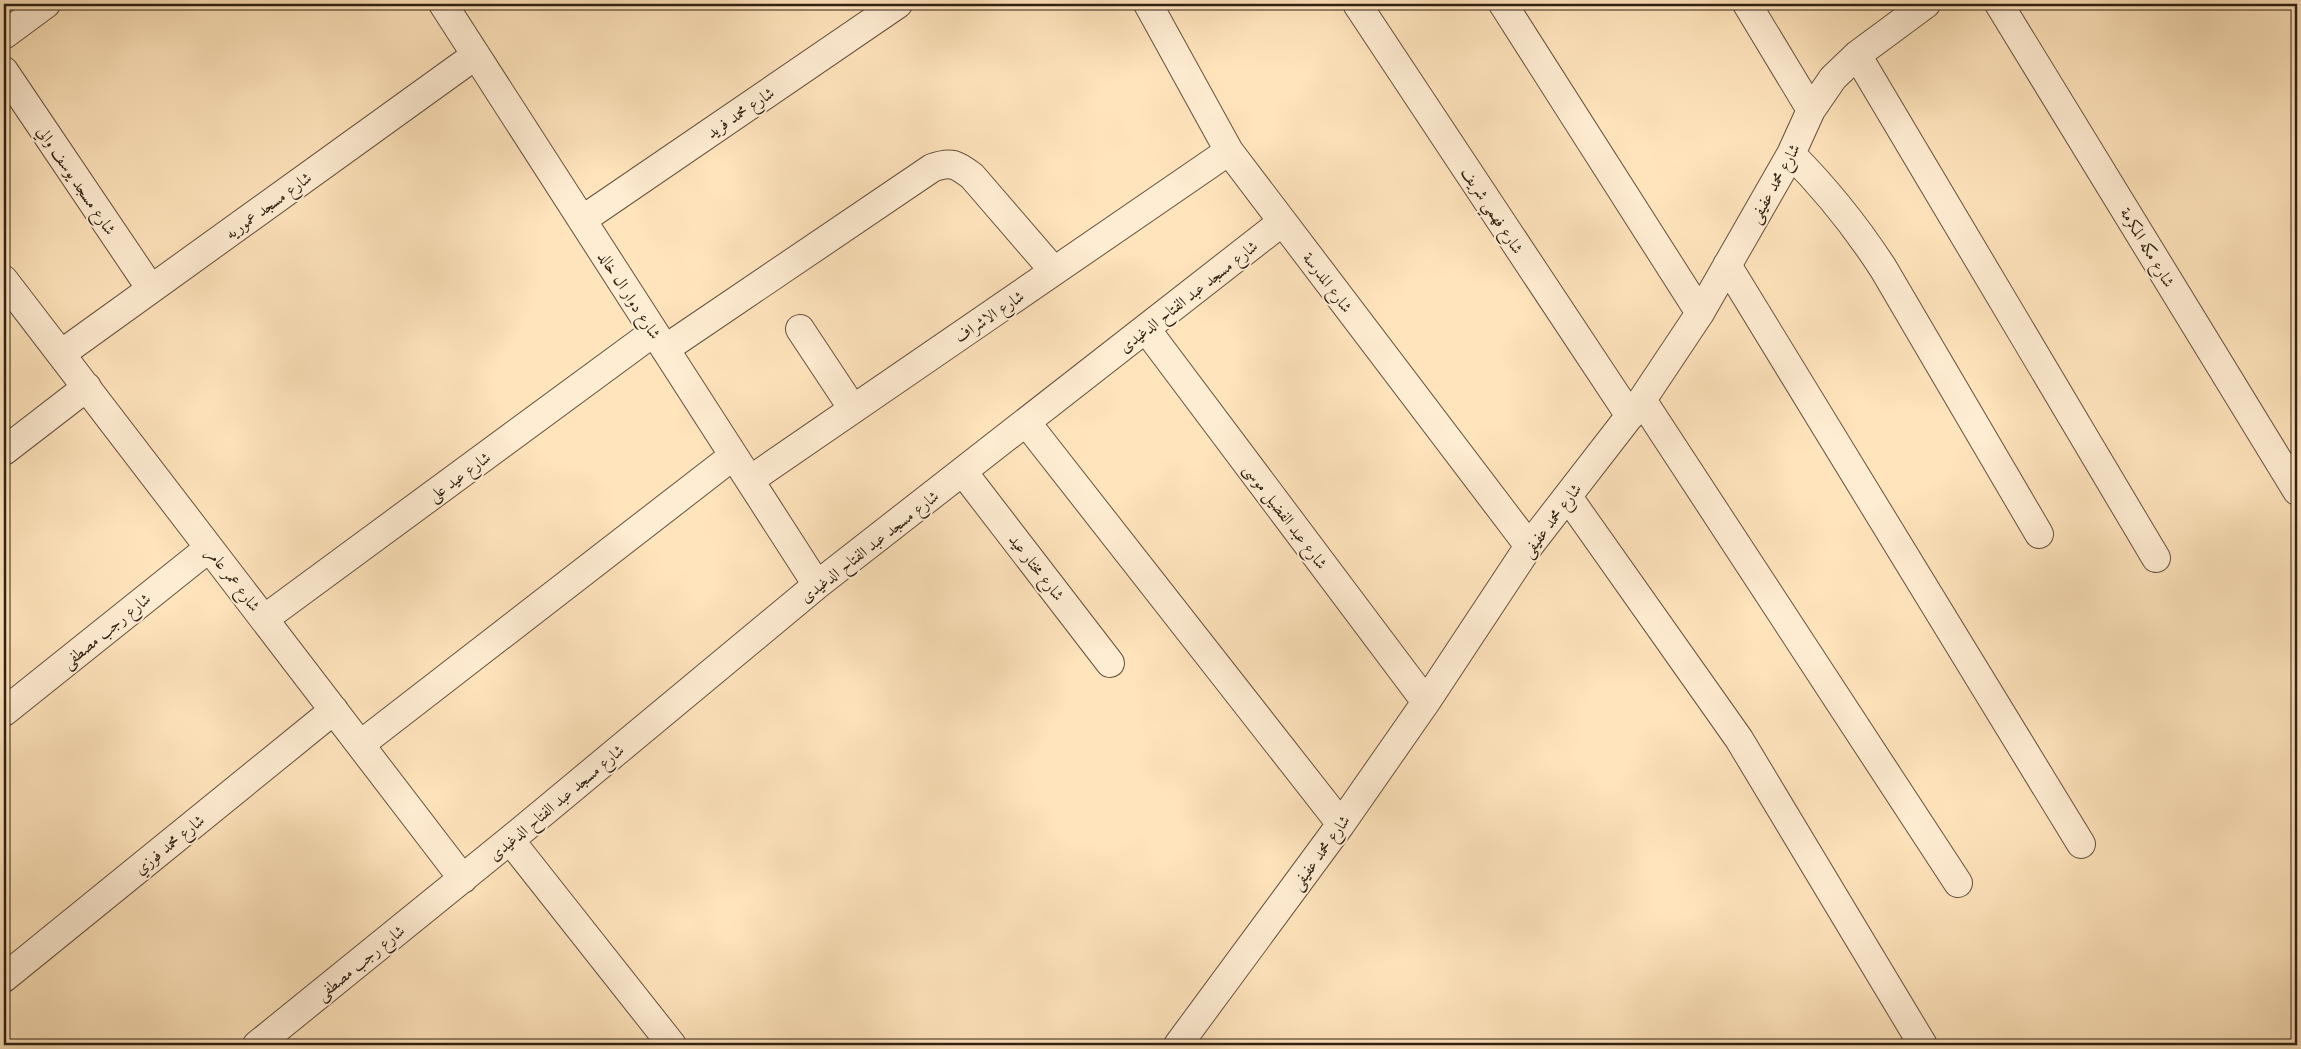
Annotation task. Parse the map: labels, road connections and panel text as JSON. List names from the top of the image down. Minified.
{"streets":{"street":["شارع محمد فريد","شارع مسجد يوسف والي","شارع محمد عفيفى","شارع مسجد عموريه","شارع فهمي شريف","شارع مكه المكرمة","شارع المدرسة","شارع دوار ال خالد","شارع مسجد عبد الفتاح الدغيدى","شارع الاشراف","شارع عيد على","شارع عبد الفضيل موسى","شارع مختار عيد","شارع عمر عامر","شارع رجب مصطفى","شارع محمد فوزي"]},"crossings":[["شارع محمد فريد","شارع دوار ال خالد"],["شارع مسجد يوسف والي","شارع مسجد عموريه"],["شارع محمد عفيفى","شارع فهمي شريف"],["شارع محمد عفيفى","شارع المدرسة"],["شارع محمد عفيفى","شارع عبد الفضيل موسى"],["شارع مسجد عموريه","شارع دوار ال خالد"],["شارع مسجد عموريه","شارع عمر عامر"],["شارع المدرسة","شارع مسجد عبد الفتاح الدغيدى"],["شارع المدرسة","شارع الاشراف"],["شارع دوار ال خالد","شارع مسجد عبد الفتاح الدغيدى"],["شارع دوار ال خالد","شارع الاشراف"],["شارع دوار ال خالد","شارع عيد على"],["شارع مسجد عبد الفتاح الدغيدى","شارع عبد الفضيل موسى"],["شارع مسجد عبد الفتاح الدغيدى","شارع مختار عيد"],["شارع مسجد عبد الفتاح الدغيدى","شارع عمر عامر"],["شارع مسجد عبد الفتاح الدغيدى","شارع رجب مصطفى"],["شارع الاشراف","شارع عيد على"],["شارع عيد على","شارع عمر عامر"],["شارع عمر عامر","شارع رجب مصطفى"],["شارع عمر عامر","شارع محمد فوزي"]]}
